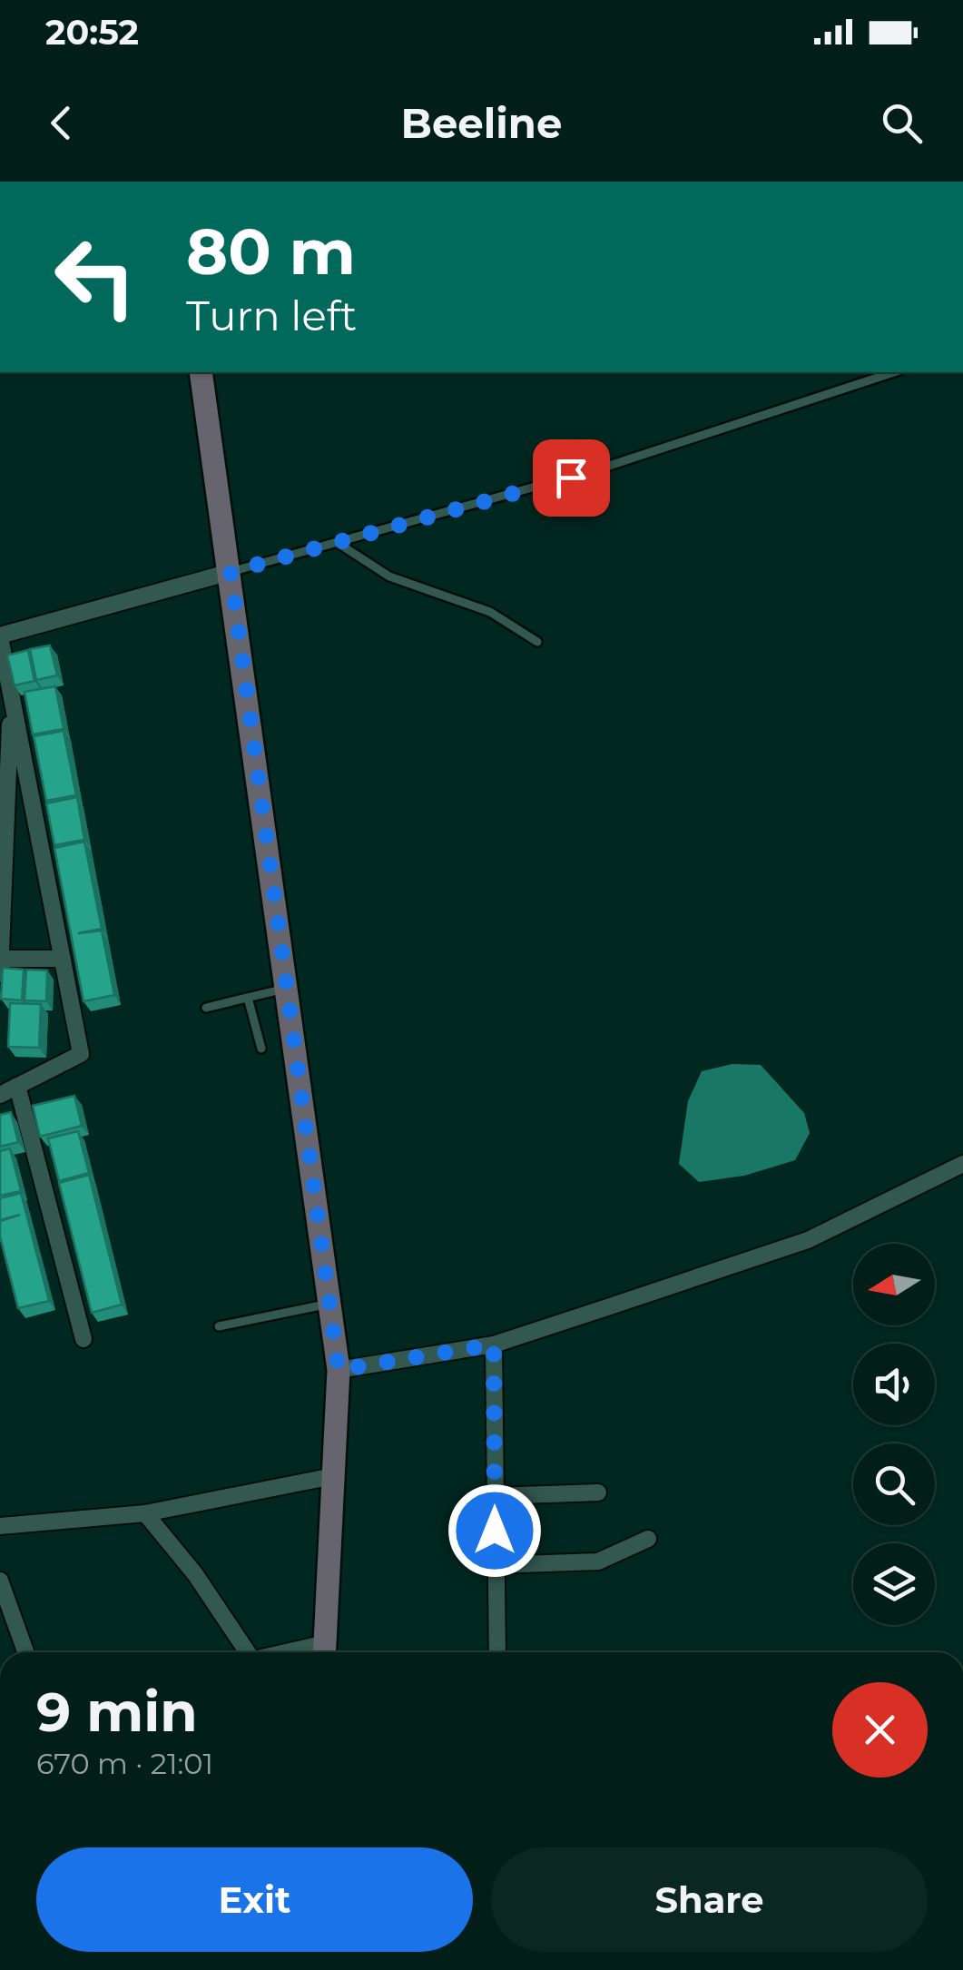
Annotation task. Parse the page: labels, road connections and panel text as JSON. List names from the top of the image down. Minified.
{"north":"left","page":{"status":"20:52","header":"Beeline","turn":["80 m","Turn left"],"heading":["9 min","670 m · 21:01"],"buttons":["Exit","Share"]}}
